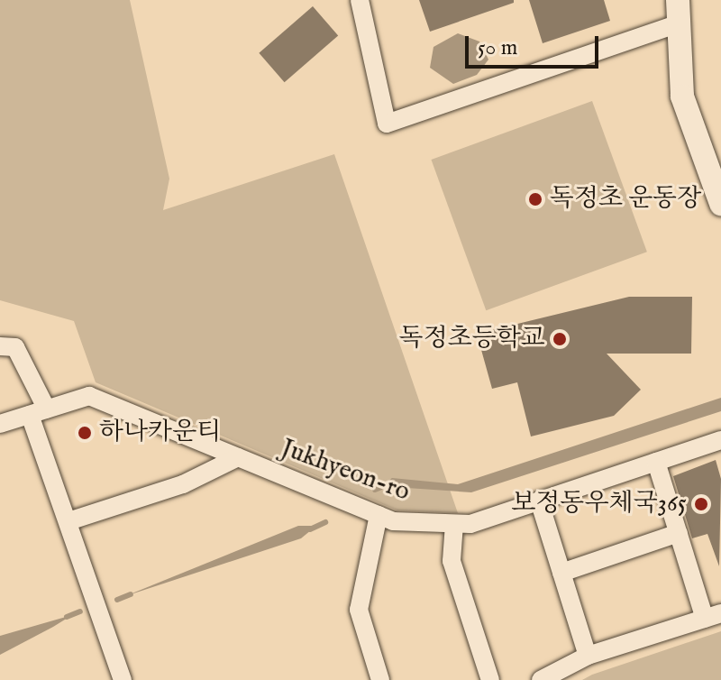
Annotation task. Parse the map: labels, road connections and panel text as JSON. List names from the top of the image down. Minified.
{"streets":{"street":["Jukhyeon-ro"]},"places":["독정초 운동장","독정초등학교","하나카운티","보정동우체국365"],"scale_bar":"50 m"}
